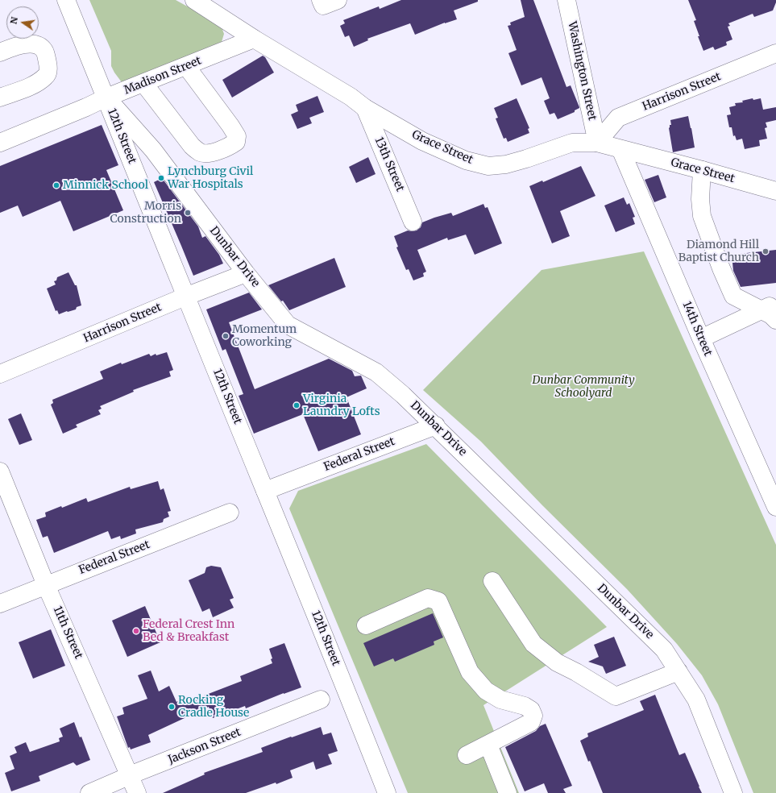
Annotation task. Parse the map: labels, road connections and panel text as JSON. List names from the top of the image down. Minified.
{"streets":{"street":["Washington Street","Madison Street","Harrison Street","12th Street","Grace Street","13th Street","Dunbar Drive","14th Street","Federal Street","11th Street","Jackson Street"]},"crossings":[["Washington Street","Harrison Street"],["Washington Street","Grace Street"],["Madison Street","12th Street"],["Madison Street","Grace Street"],["Madison Street","Dunbar Drive"],["Harrison Street","12th Street"],["Harrison Street","Grace Street"],["Harrison Street","Dunbar Drive"],["12th Street","Dunbar Drive"],["12th Street","Federal Street"],["Grace Street","13th Street"],["Grace Street","14th Street"],["Dunbar Drive","Federal Street"],["Federal Street","11th Street"],["11th Street","Jackson Street"]],"parks":["Dunbar Community Schoolyard"],"places":["Lynchburg Civil War Hospitals","Minnick School","Morris Construction","Diamond Hill Baptist Church","Momentum Coworking","Virginia Laundry Lofts","Federal Crest Inn Bed & Breakfast","Rocking Cradle House"],"north":"left"}
